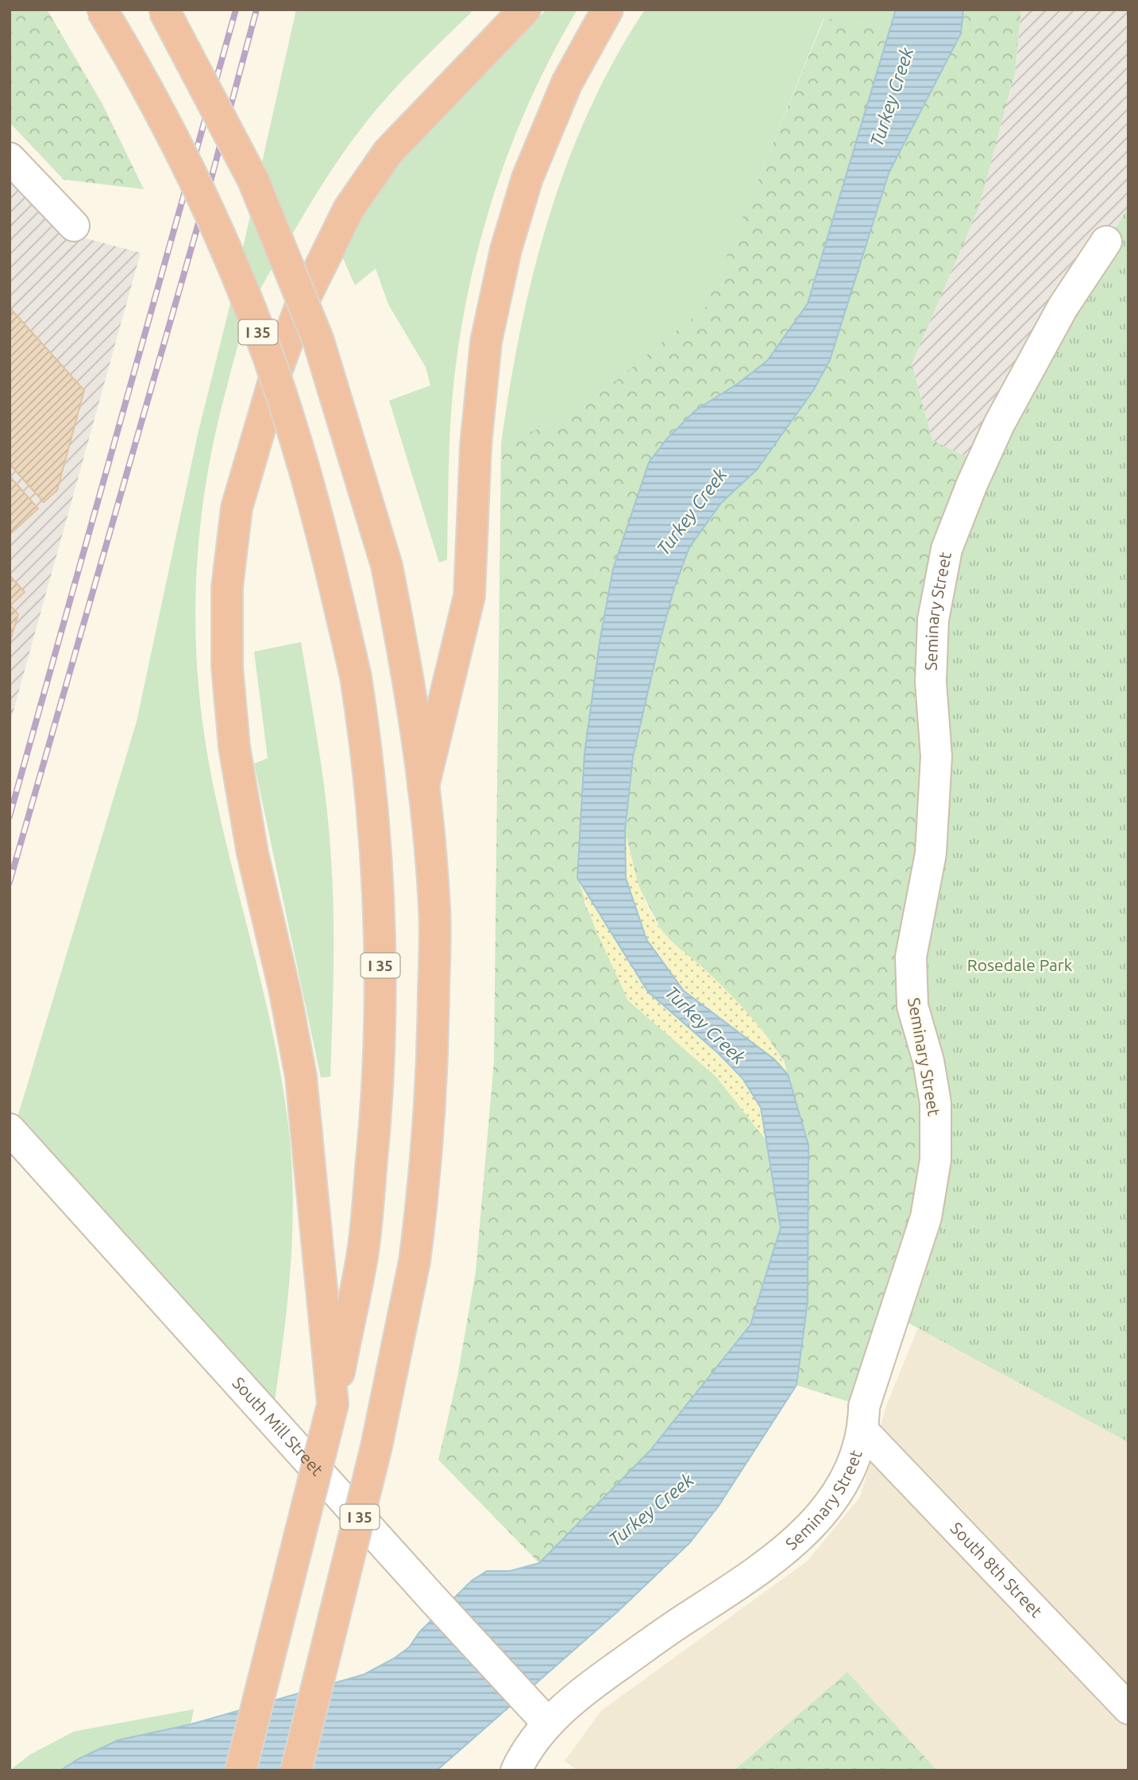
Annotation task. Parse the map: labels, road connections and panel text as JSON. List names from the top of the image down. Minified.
{"streets":{"highway":["I 35"],"street":["Seminary Street","South Mill Street","South 8th Street"]},"crossings":[["Seminary Street","South Mill Street"],["Seminary Street","South 8th Street"]],"water":["Turkey Creek"],"parks":["Rosedale Park"]}
